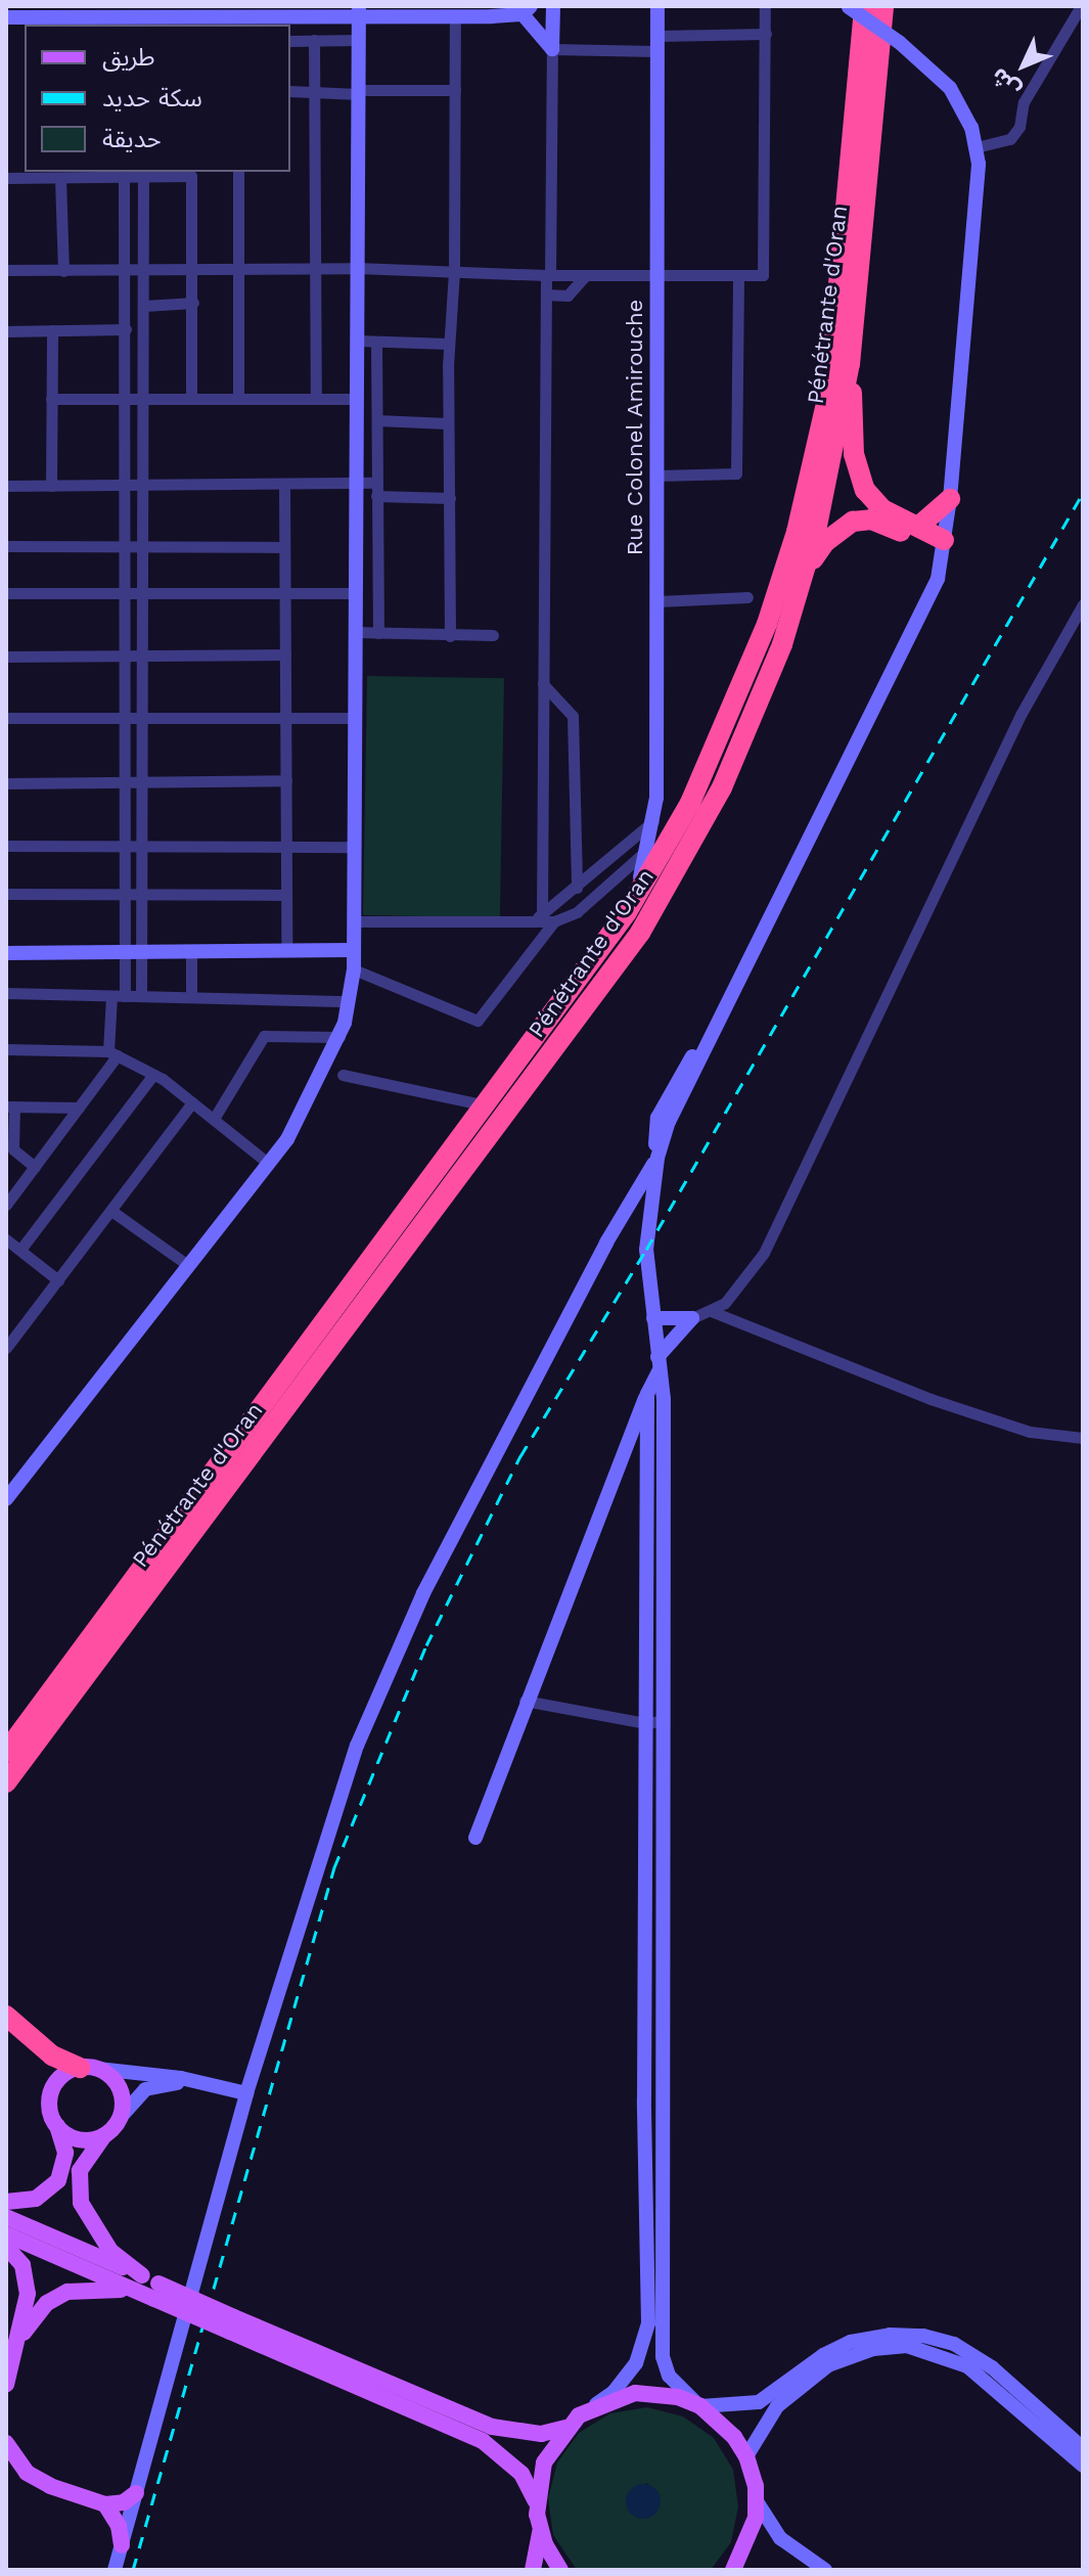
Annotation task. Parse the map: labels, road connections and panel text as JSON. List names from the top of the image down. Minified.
{"streets":{"highway":["Pénétrante d'Oran"],"street":["Rue Colonel Amirouche"]},"crossings":[["Pénétrante d'Oran","Rue Colonel Amirouche"]],"legend":["طريق","سكة حديد","حديقة"],"north":"bottom left"}
